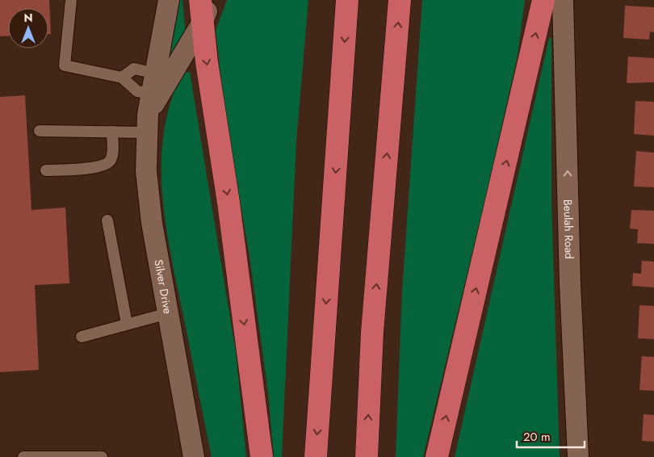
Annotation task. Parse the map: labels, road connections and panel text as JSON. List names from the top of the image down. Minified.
{"streets":{"street":["Beulah Road","Silver Drive"]},"one_way":["Beulah Road"],"scale_bar":"20 m","north":"top"}
